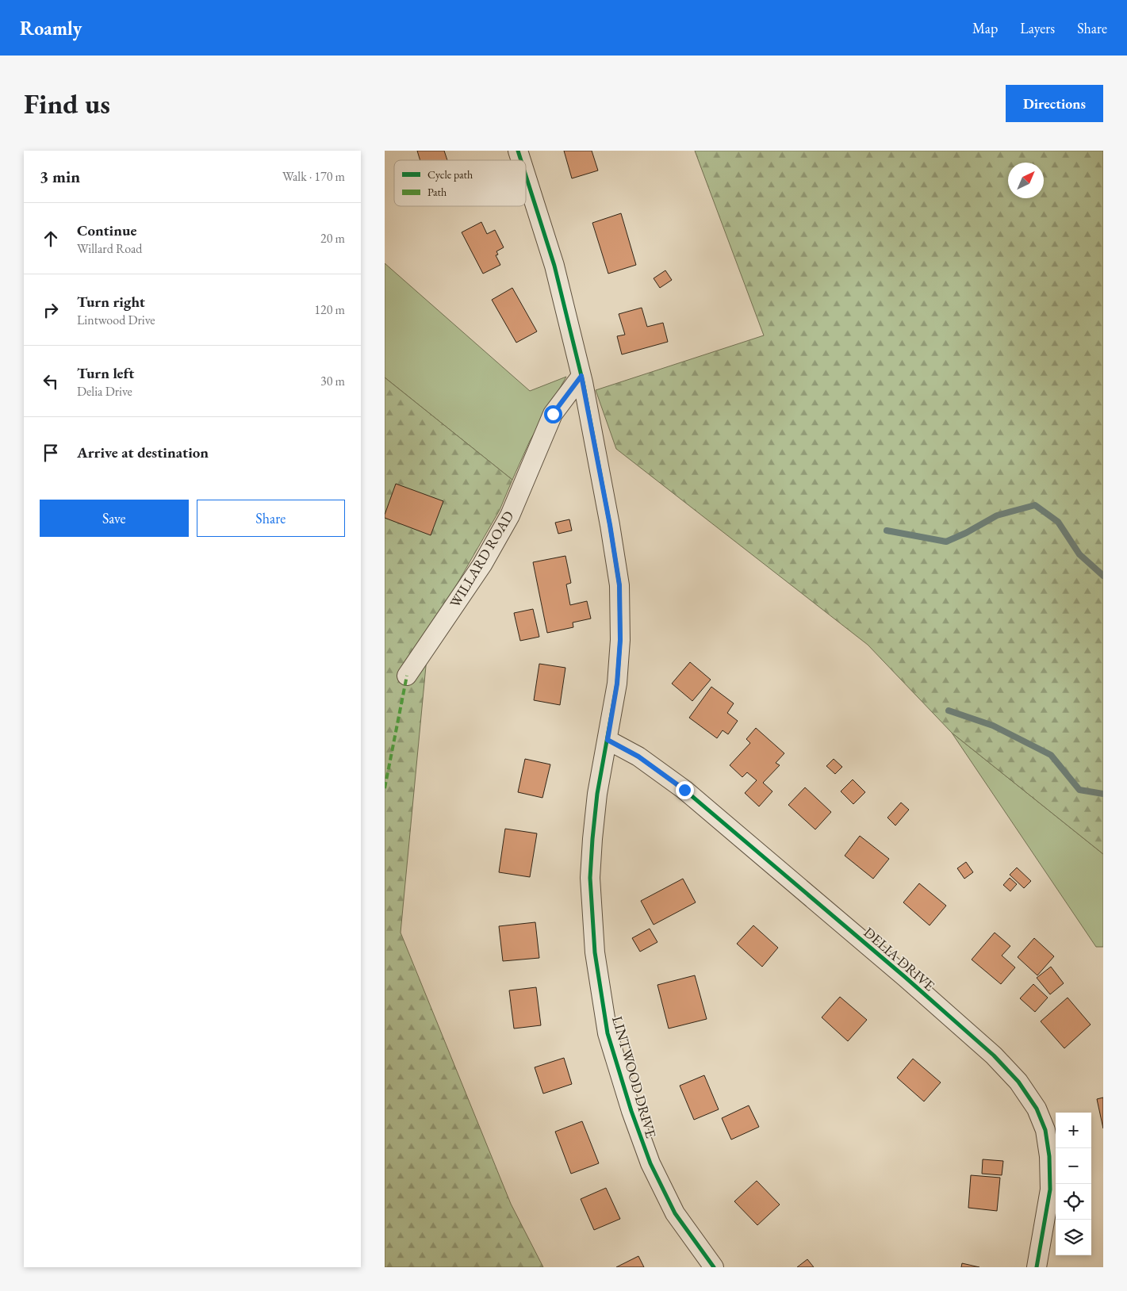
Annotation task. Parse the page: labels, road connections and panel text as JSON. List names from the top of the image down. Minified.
{"streets":{"street":["WILLARD ROAD","DELIA DRIVE","LINTWOOD DRIVE"]},"crossings":[["WILLARD ROAD","LINTWOOD DRIVE"],["DELIA DRIVE","LINTWOOD DRIVE"]],"legend":["Cycle path","Path"],"north":"top right","page":{"header":"Roamly","nav":["Map","Layers","Share"],"buttons":["Directions",["Save","Share"]],"title":"Find us","heading":["3 min","Walk · 170 m"],"list":[["Continue","Willard Road","20 m"],["Turn right","Lintwood Drive","120 m"],["Turn left","Delia Drive","30 m"],"Arrive at destination"],"map_buttons":["+","−"]}}
